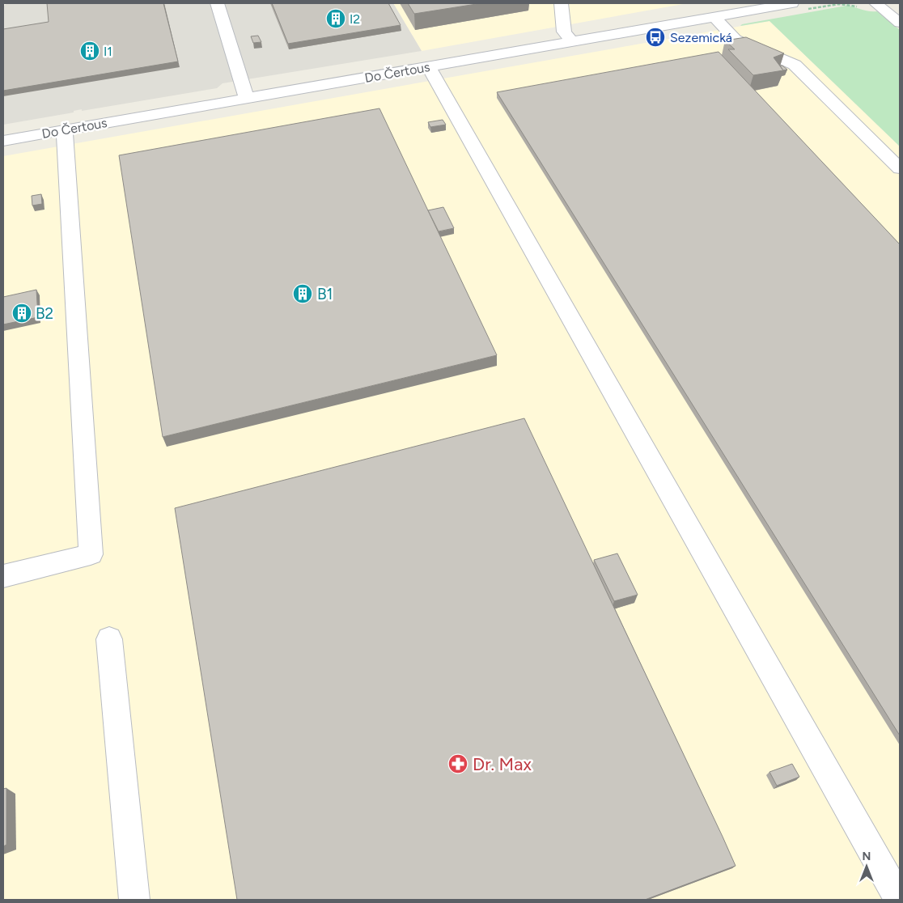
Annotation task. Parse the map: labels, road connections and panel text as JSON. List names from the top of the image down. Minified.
{"streets":{"street":["Do Čertous"]},"places":{"building":["I2","I1","B1","B2"],"bus stop":["Sezemická"],"pharmacy":["Dr. Max"]},"north":"top"}
